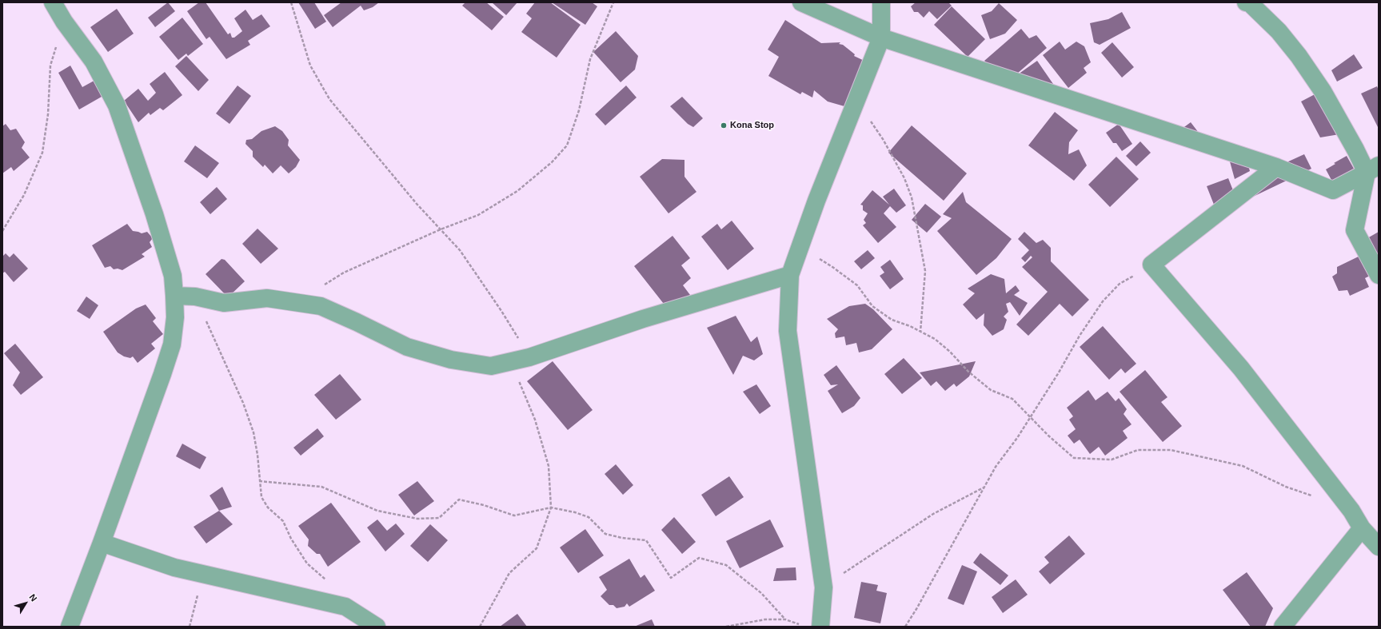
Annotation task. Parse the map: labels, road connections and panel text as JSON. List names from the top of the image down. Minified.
{"places":["Kona Stop"],"north":"top right"}
